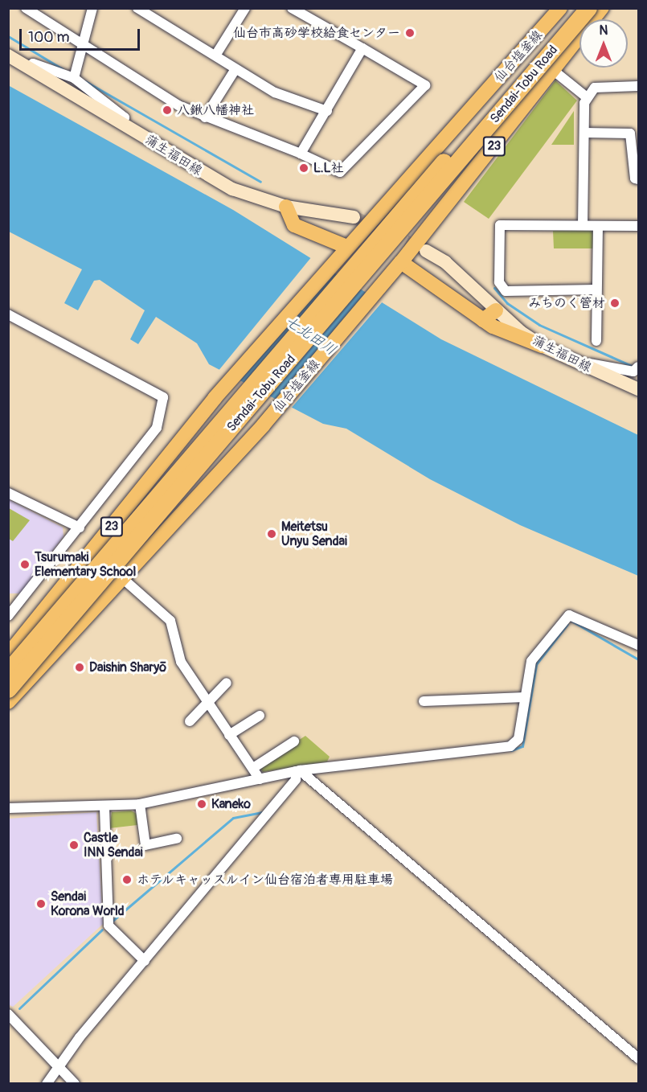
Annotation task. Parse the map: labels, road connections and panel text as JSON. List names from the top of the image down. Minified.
{"streets":{"highway":["Sendai-Tobu Road"],"main road":["仙台塩釜線","23","蒲生福田線"]},"water":["七北田川"],"places":["仙台市高砂学校給食センター","八鍬八幡神社","L.L社","みちのく管材","Meitetsu Unyu Sendai","Tsurumaki Elementary School","Daishin Sharyō","Kaneko","Castle INN Sendai","ホテルキャッスルイン仙台宿泊者専用駐車場","Sendai Korona World"],"scale_bar":"100 m","north":"top"}
